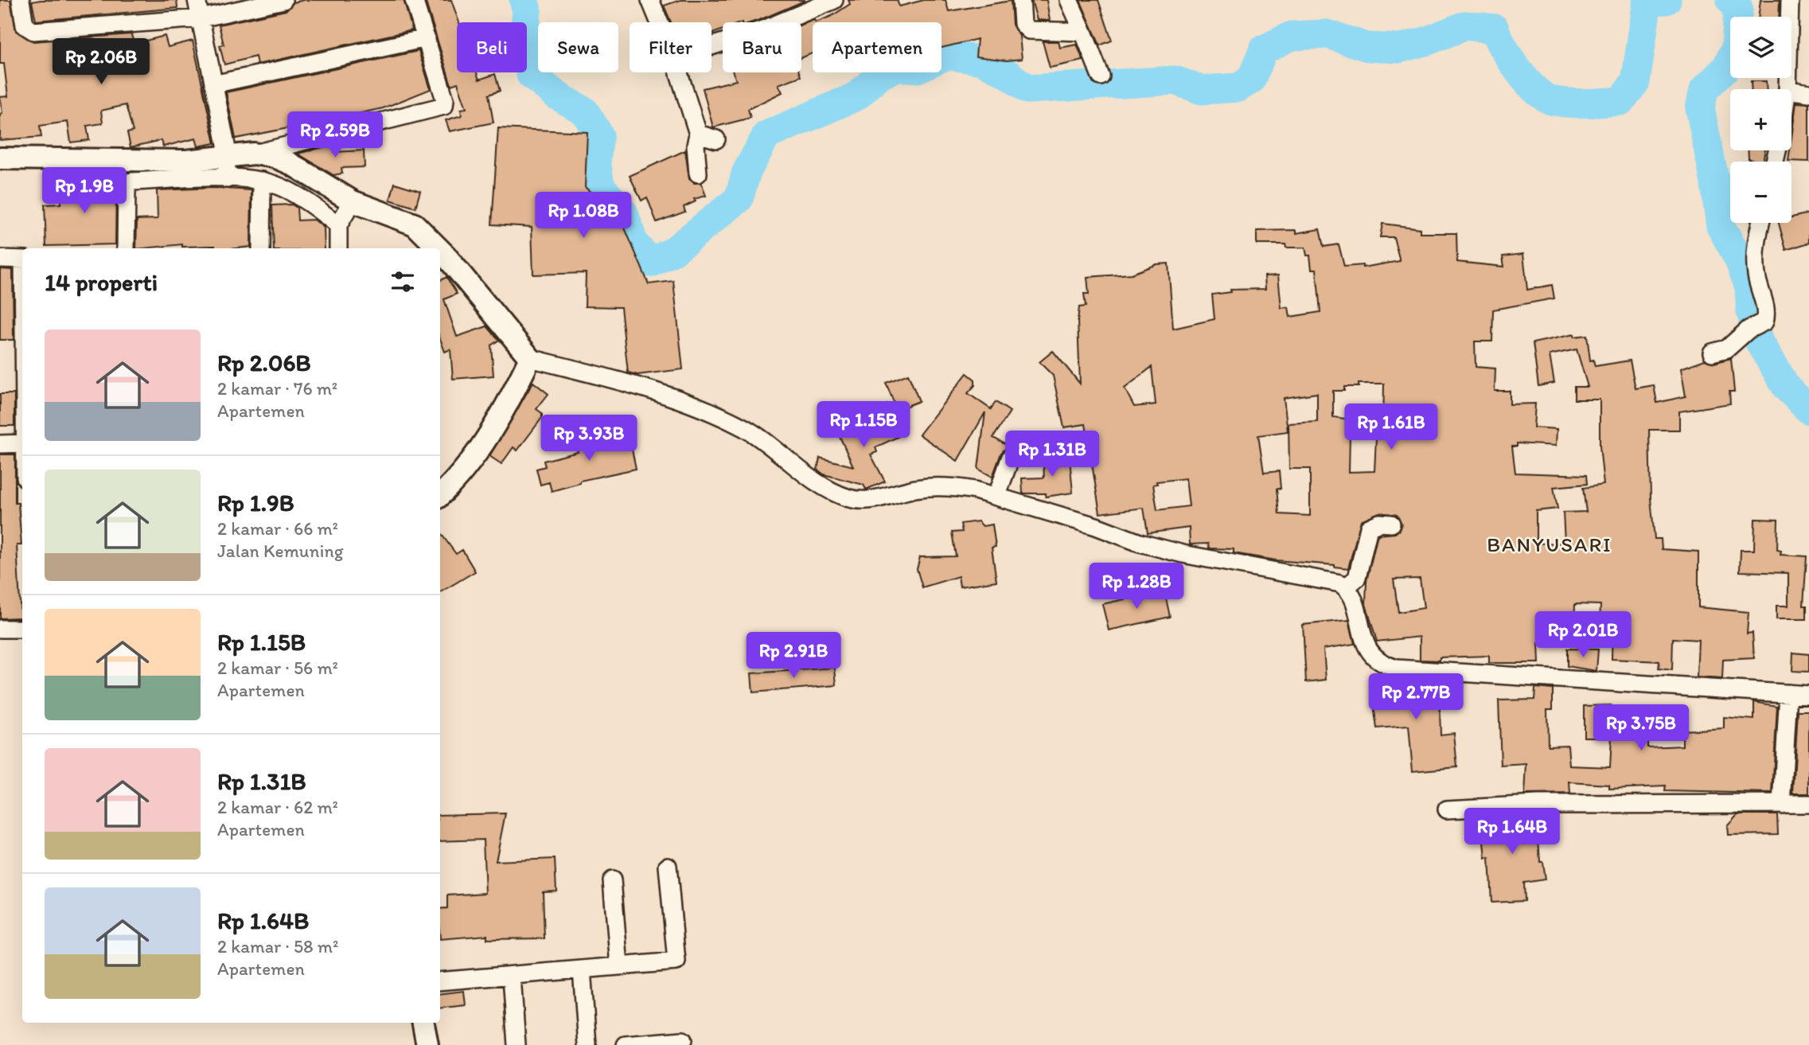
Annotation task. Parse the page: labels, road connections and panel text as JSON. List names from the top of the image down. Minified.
{"districts":["BANYUSARI"],"page":{"map_buttons":["+","−"],"chip":["Beli","Sewa","Filter","Baru","Apartemen"],"price":["Rp 2.06B","Rp 2.59B","Rp 1.9B","Rp 1.08B","Rp 1.15B","Rp 1.61B","Rp 3.93B","Rp 1.31B","Rp 1.28B","Rp 2.01B","Rp 2.91B","Rp 2.77B","Rp 3.75B","Rp 1.64B"],"heading":"14 properti","list":[{"name":"Rp 2.06B","note":"2 kamar · 76 m² · Apartemen"},{"name":"Rp 1.9B","note":"2 kamar · 66 m² · Jalan Kemuning"},{"name":"Rp 1.15B","note":"2 kamar · 56 m² · Apartemen"},{"name":"Rp 1.31B","note":"2 kamar · 62 m² · Apartemen"},{"name":"Rp 1.64B","note":"2 kamar · 58 m² · Apartemen"}]}}
